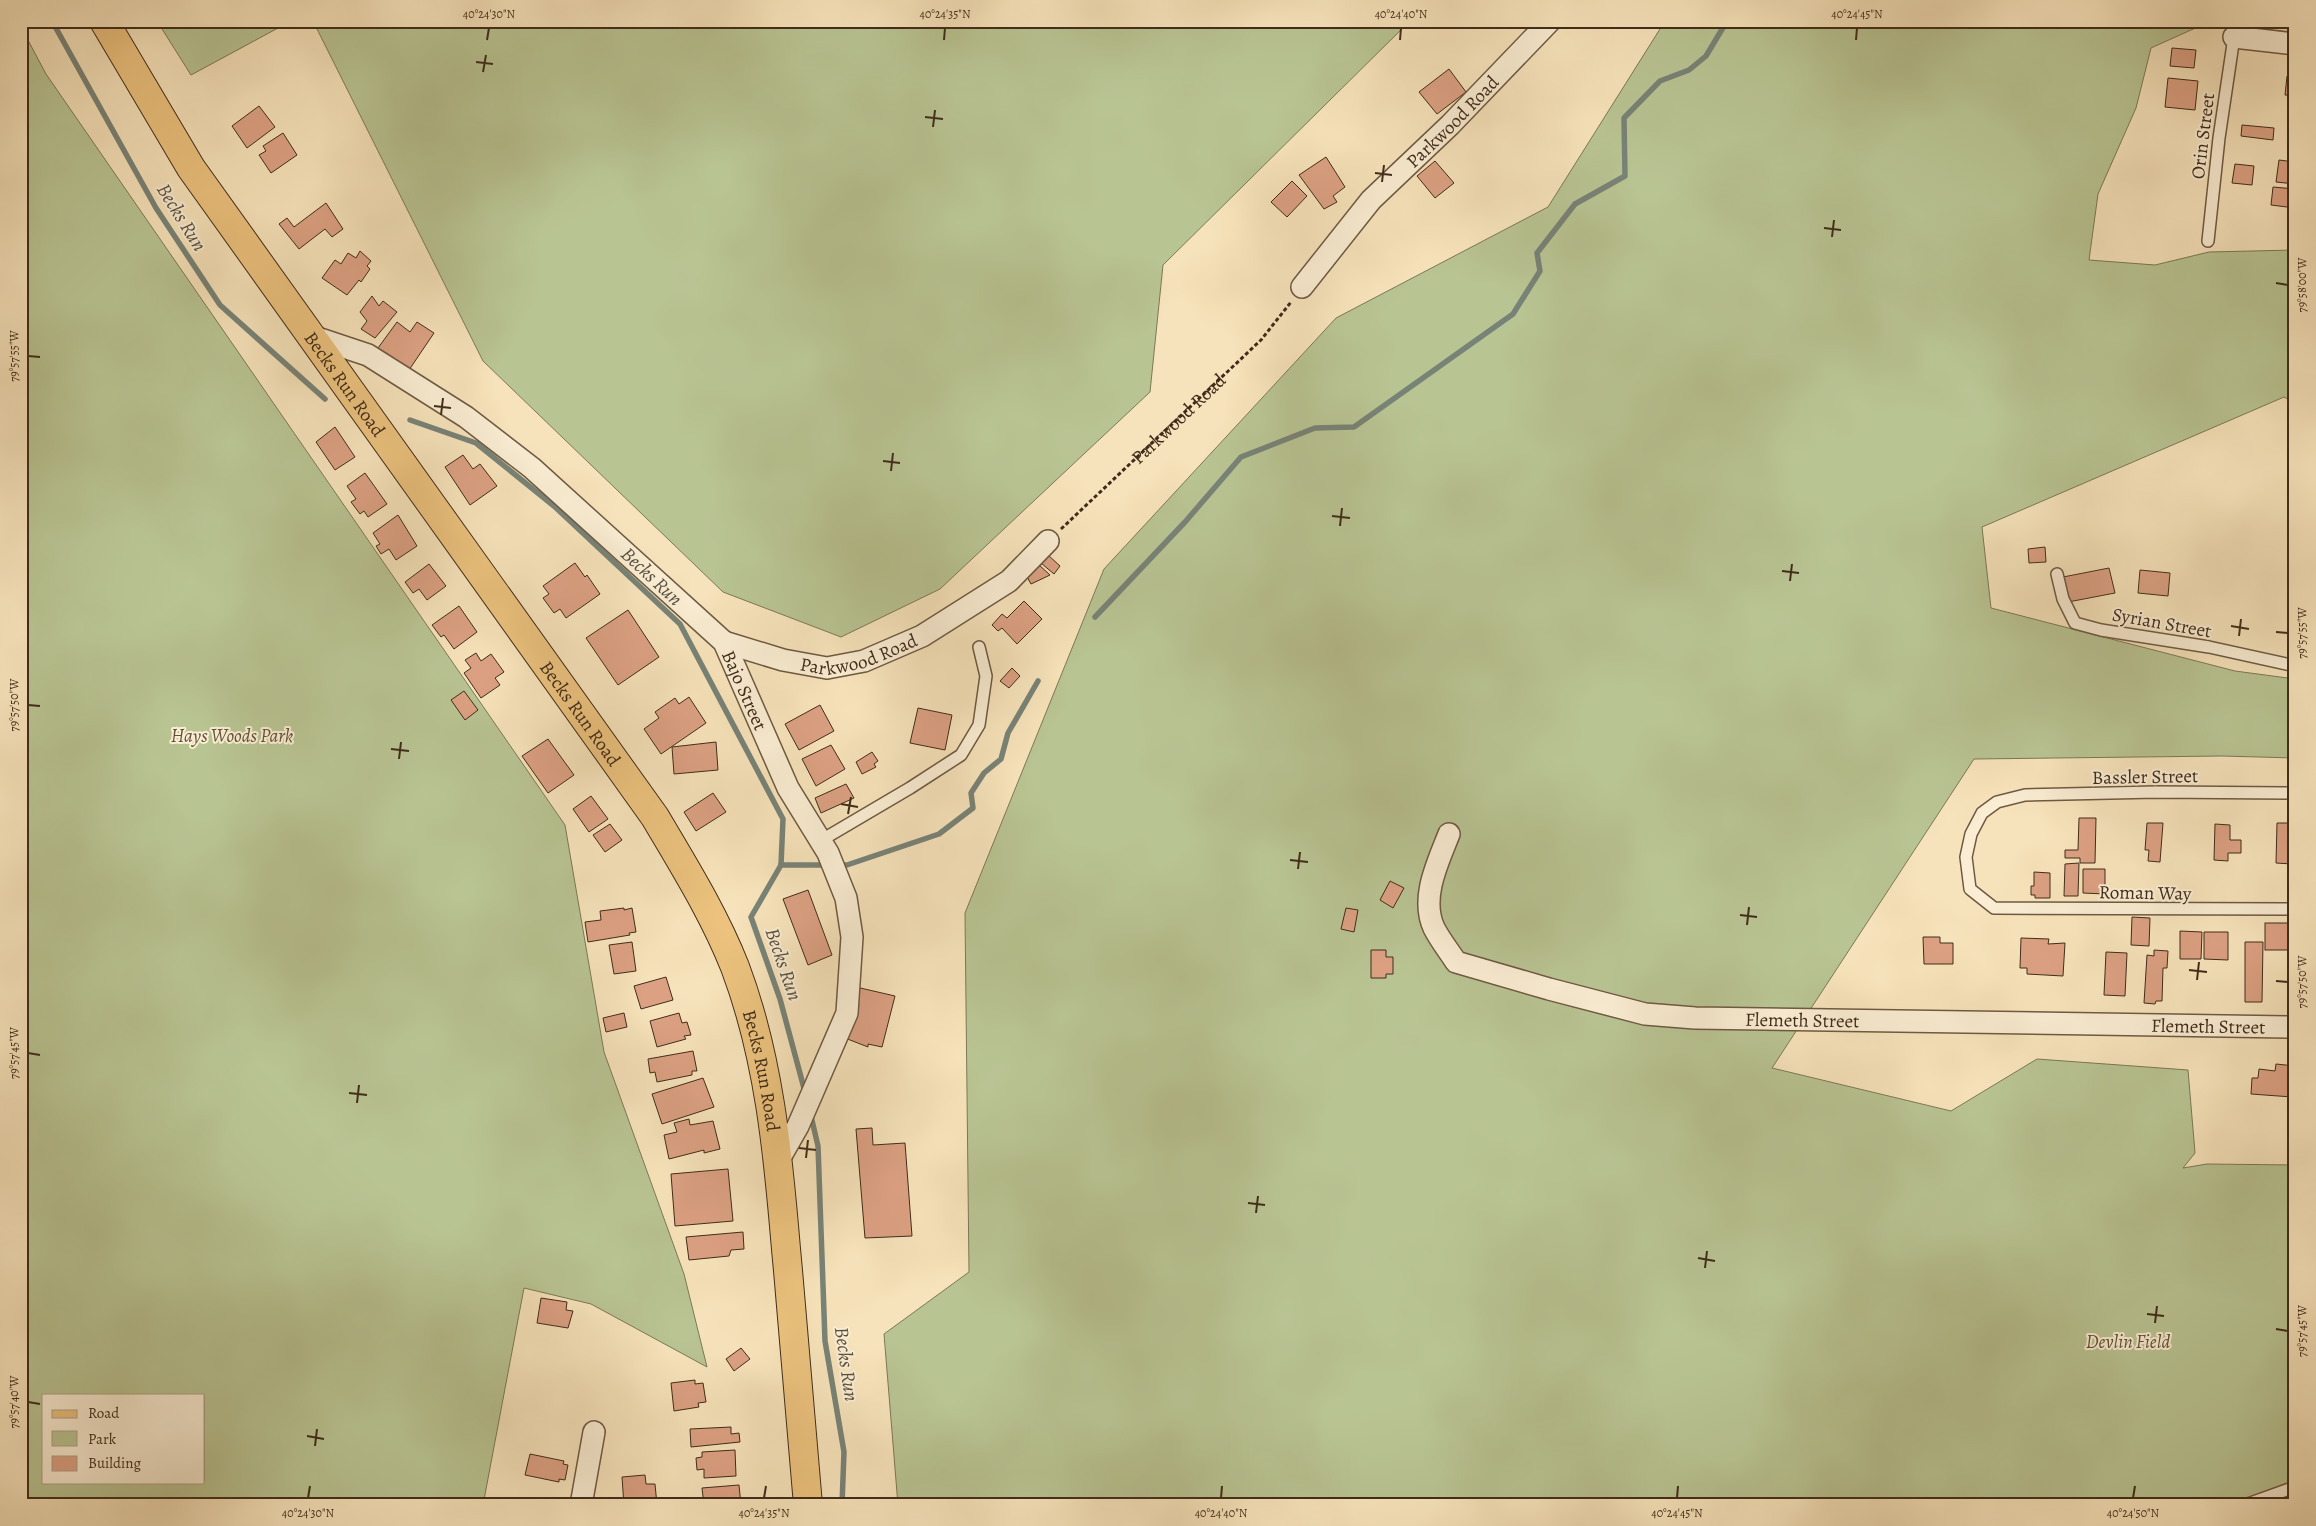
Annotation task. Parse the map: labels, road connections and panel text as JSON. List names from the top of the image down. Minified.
{"streets":{"main road":["Becks Run Road"],"street":["Parkwood Road","Bajo Street","Flemeth Street"],"lane":["Orin Street","Syrian Street","Bassler Street","Roman Way"]},"crossings":[["Parkwood Road","Bajo Street"],["Becks Run Road","Bajo Street"],["Bassler Street","Roman Way"]],"water":["Becks Run"],"parks":["Hays Woods Park","Devlin Field"],"legend":["Road","Park","Building"],"coordinates":["40°24'30\"N","40°24'35\"N","40°24'40\"N","40°24'45\"N","79°58'00\"W","79°57'55\"W","79°57'50\"W","79°57'45\"W","79°57'40\"W","40°24'50\"N"]}
